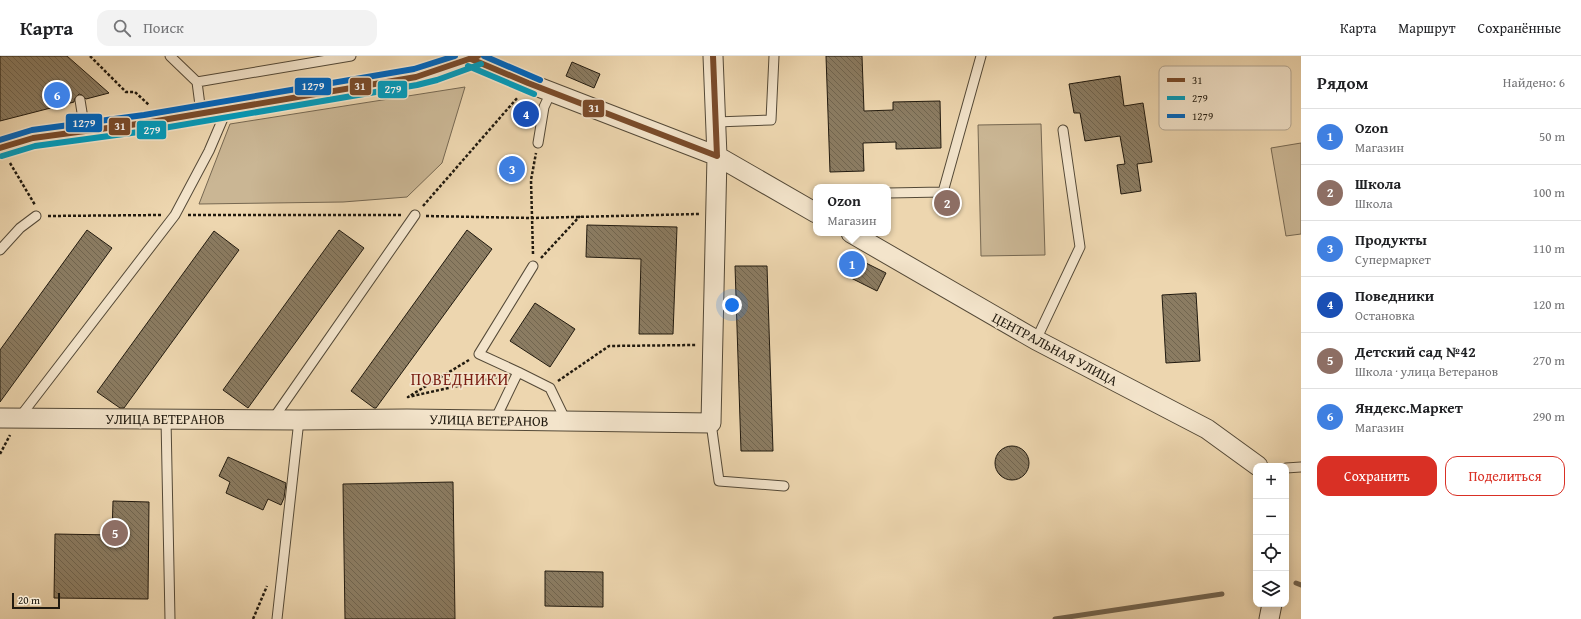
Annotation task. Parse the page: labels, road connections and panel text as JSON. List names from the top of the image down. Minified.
{"streets":{"street":["ЦЕНТРАЛЬНАЯ УЛИЦА","УЛИЦА ВЕТЕРАНОВ"]},"districts":["ПОВЕДНИКИ"],"lines":["transit line 31","transit line 1279","transit line 279"],"legend":["31","279","1279"],"scale_bar":"20 m","page":{"header":"Карта","search":"Поиск","nav":["Карта","Маршрут","Сохранённые"],"heading":["Рядом","Найдено: 6"],"pins":["6","4","3","2","1","5"],"list":[{"mark":"1","name":"Ozon","note":"Магазин","value":"50 m"},{"mark":"2","name":"Школа","note":"Школа","value":"100 m"},{"mark":"3","name":"Продукты","note":"Супермаркет","value":"110 m"},{"mark":"4","name":"Поведники","note":"Остановка","value":"120 m"},{"mark":"5","name":"Детский сад №42","note":"Школа · улица Ветеранов","value":"270 m"},{"mark":"6","name":"Яндекс.Маркет","note":"Магазин","value":"290 m"}],"popup":["Ozon","Магазин"],"buttons":["Сохранить","Поделиться"],"map_buttons":["+","−"],"scale":"20 m"}}
